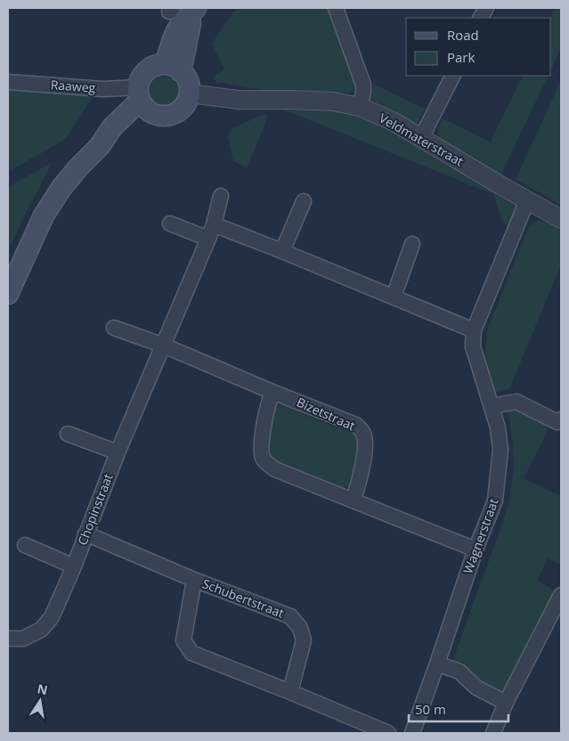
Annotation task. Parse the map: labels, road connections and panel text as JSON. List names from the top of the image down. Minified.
{"streets":{"street":["Raaweg","Veldmaterstraat","Bizetstraat","Chopinstraat","Wagnerstraat","Schubertstraat"]},"crossings":[["Raaweg","Veldmaterstraat"],["Veldmaterstraat","Wagnerstraat"],["Bizetstraat","Chopinstraat"],["Chopinstraat","Schubertstraat"]],"legend":["Road","Park"],"scale_bar":"50 m","north":"top"}
